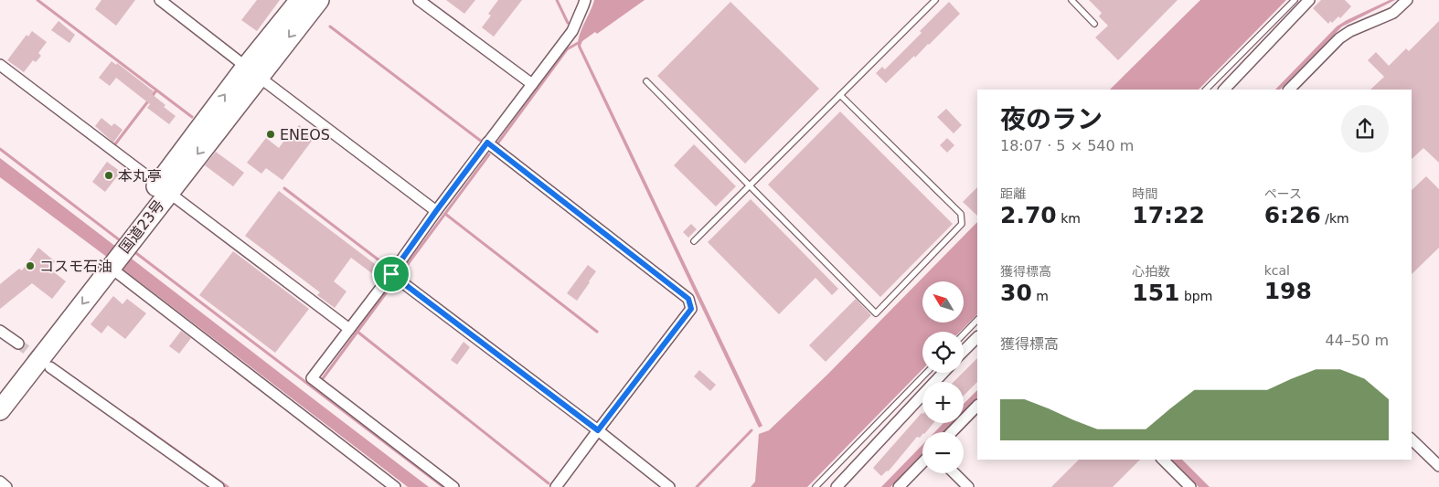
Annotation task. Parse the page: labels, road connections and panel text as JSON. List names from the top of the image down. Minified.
{"streets":{"highway":["国道23号"]},"places":["ENEOS","本丸亭","コスモ石油"],"north":"top left","page":{"heading":["夜のラン","18:07 · 5 × 540 m"],"stats":[["距離","2.70 km"],["時間","17:22"],["ペース","6:26 /km"],["獲得標高","30 m"],["心拍数","151 bpm"],["kcal","198"]],"map_buttons":["+","−"],"chart":["獲得標高","44–50 m"]}}
